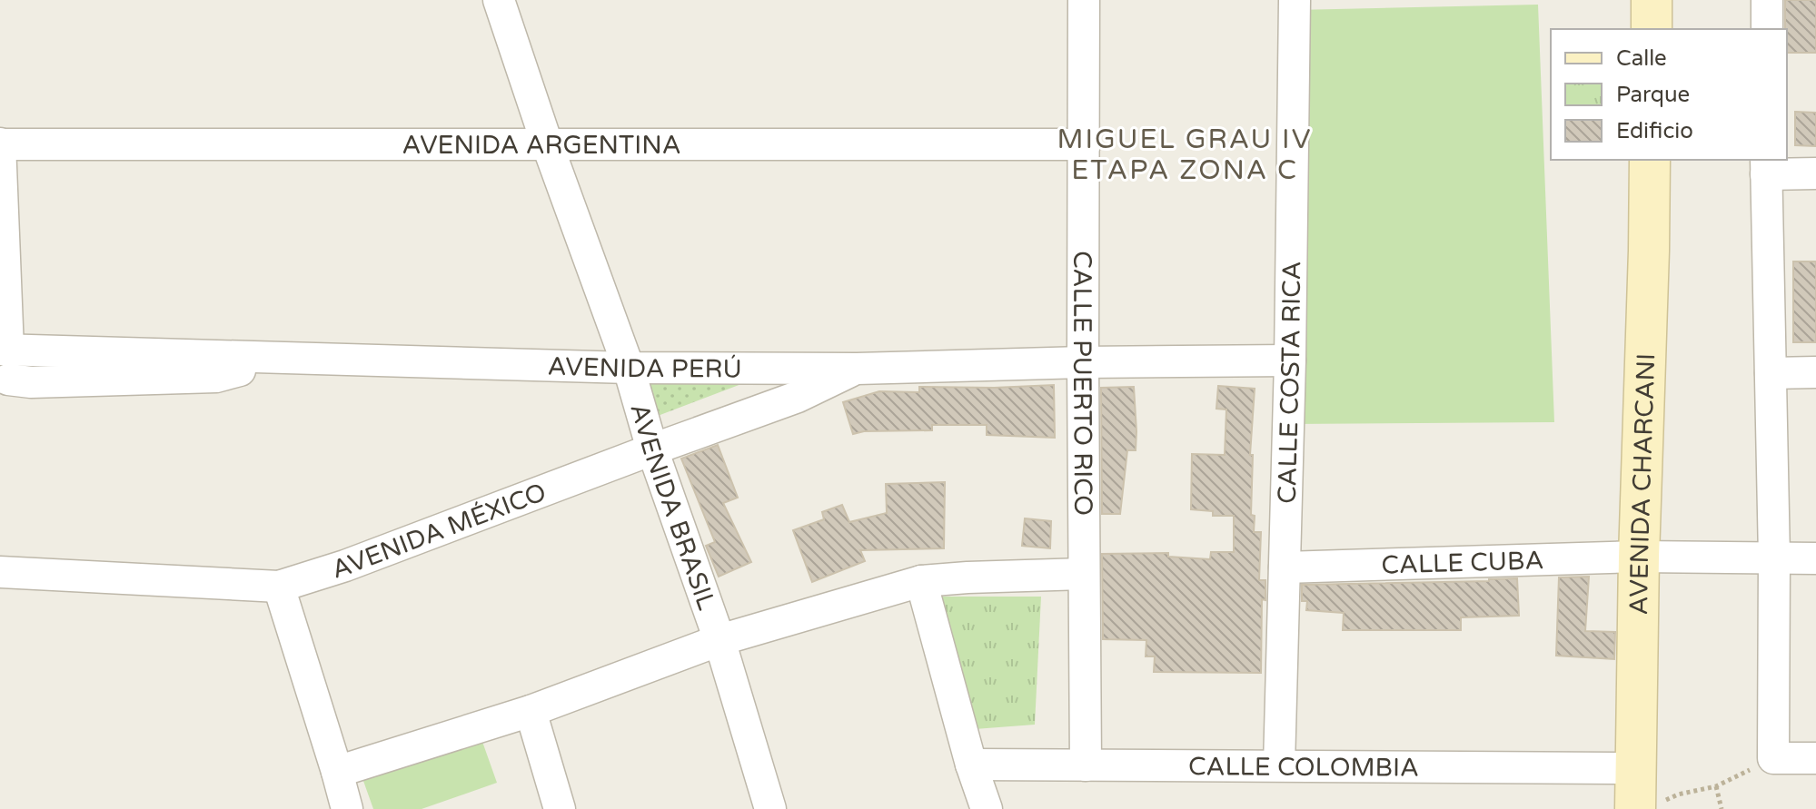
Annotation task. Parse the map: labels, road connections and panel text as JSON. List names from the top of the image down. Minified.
{"streets":{"street":["AVENIDA ARGENTINA","AVENIDA PERÚ","CALLE PUERTO RICO","CALLE COSTA RICA","AVENIDA CHARCANI","AVENIDA BRASIL","AVENIDA MÉXICO","CALLE CUBA","CALLE COLOMBIA"]},"crossings":[["AVENIDA ARGENTINA","CALLE PUERTO RICO"],["AVENIDA ARGENTINA","AVENIDA BRASIL"],["AVENIDA PERÚ","CALLE PUERTO RICO"],["AVENIDA PERÚ","CALLE COSTA RICA"],["AVENIDA PERÚ","AVENIDA BRASIL"],["AVENIDA PERÚ","AVENIDA MÉXICO"],["CALLE PUERTO RICO","CALLE COLOMBIA"],["CALLE COSTA RICA","CALLE CUBA"],["CALLE COSTA RICA","CALLE COLOMBIA"],["AVENIDA CHARCANI","CALLE CUBA"],["AVENIDA CHARCANI","CALLE COLOMBIA"],["AVENIDA BRASIL","AVENIDA MÉXICO"]],"districts":["MIGUEL GRAU IV ETAPA ZONA C"],"legend":["Calle","Parque","Edificio"]}
